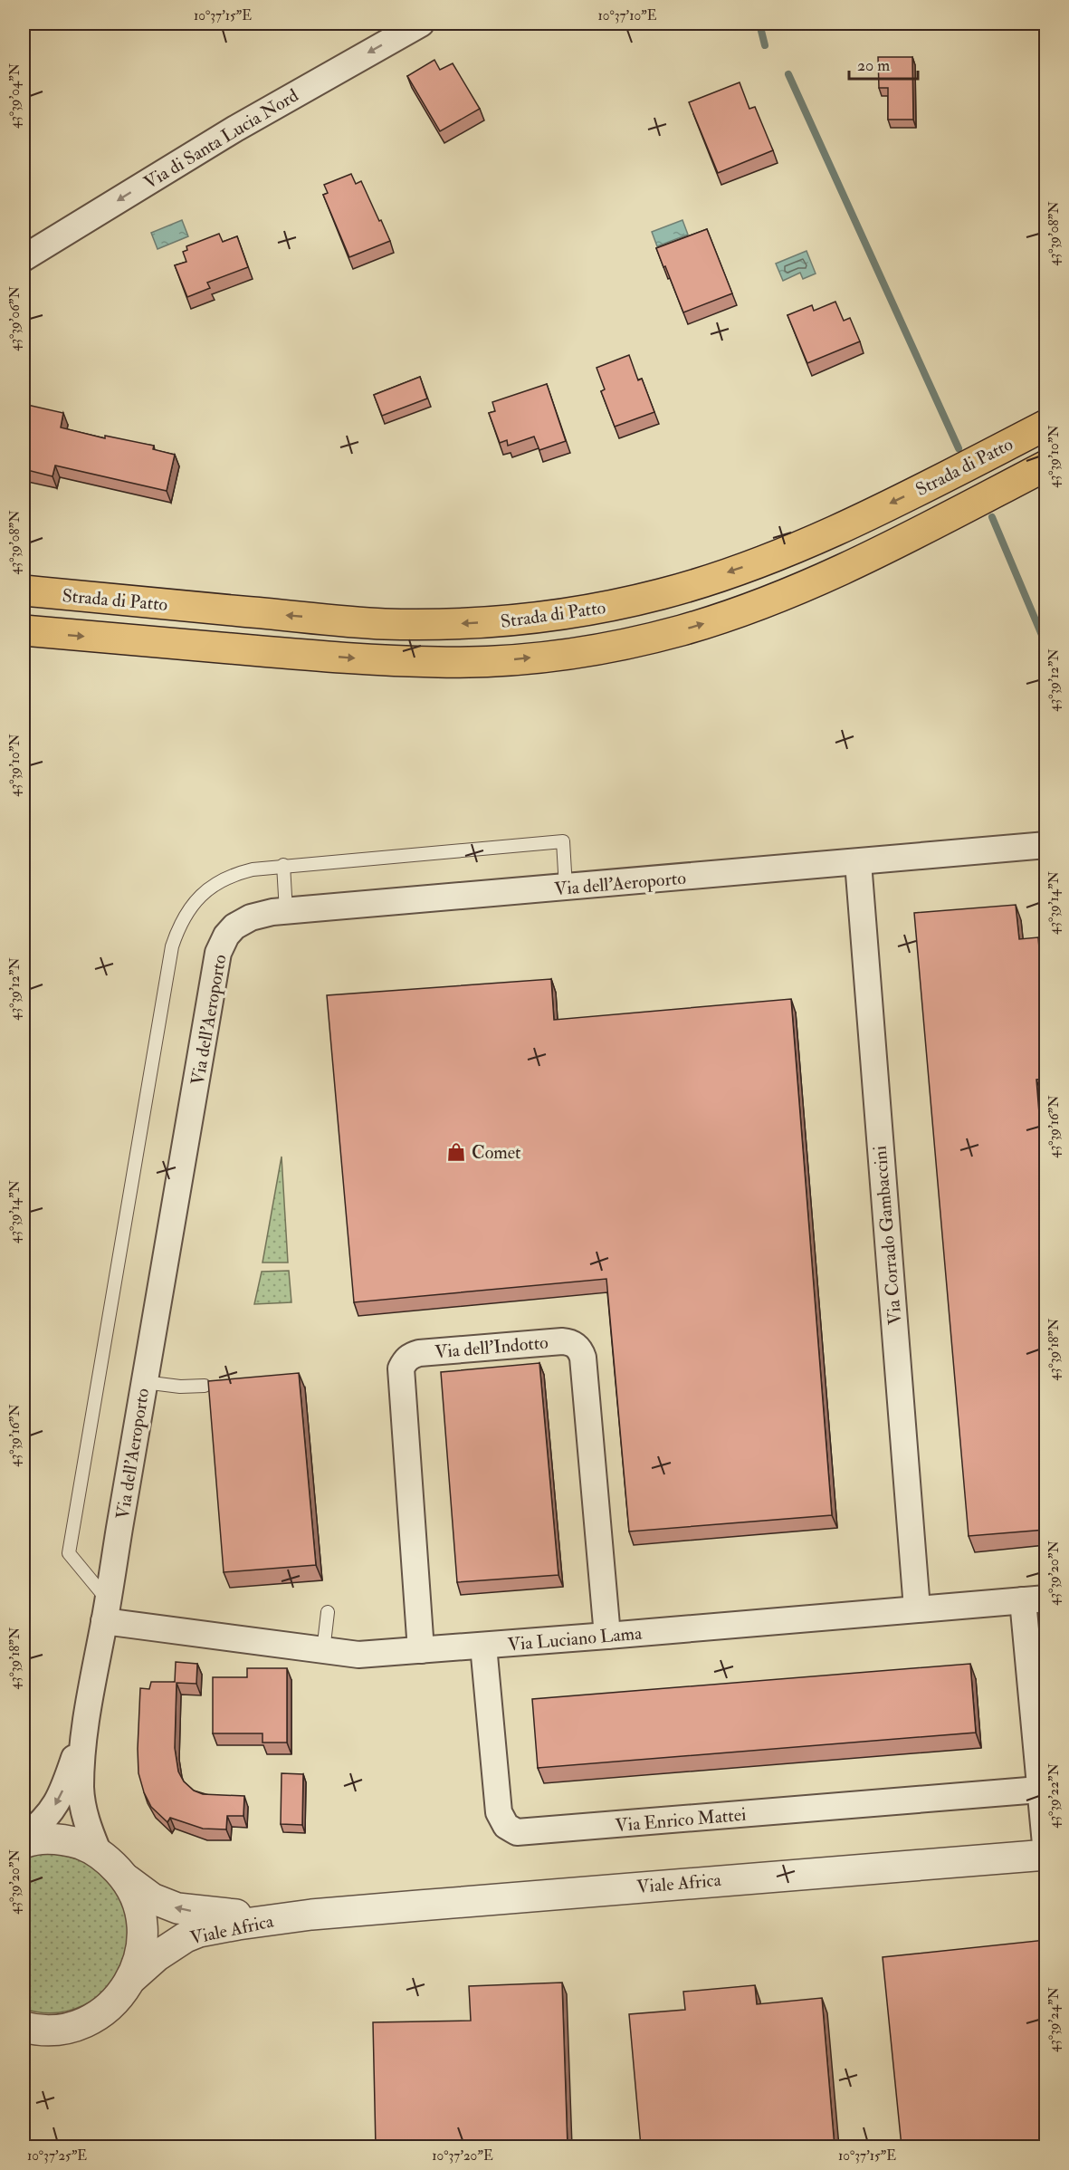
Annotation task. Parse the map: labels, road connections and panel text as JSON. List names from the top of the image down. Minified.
{"streets":{"main road":["Strada di Patto"],"street":["Via di Santa Lucia Nord","Via dell'Aeroporto","Via Corrado Gambaccini","Via dell'Indotto","Via Luciano Lama","Via Enrico Mattei","Viale Africa"]},"crossings":[["Via dell'Aeroporto","Via Corrado Gambaccini"],["Via dell'Aeroporto","Via Luciano Lama"],["Via dell'Aeroporto","Viale Africa"],["Via Corrado Gambaccini","Via Luciano Lama"],["Via dell'Indotto","Via Luciano Lama"],["Via Luciano Lama","Via Enrico Mattei"]],"one_way":["Via di Santa Lucia Nord"],"places":{"shop":["Comet"]},"scale_bar":"20 m","coordinates":["10°37'15\"E","10°37'10\"E","43°39'04\"N","43°39'08\"N","43°39'06\"N","43°39'10\"N","43°39'12\"N","43°39'14\"N","43°39'16\"N","43°39'18\"N","43°39'20\"N","43°39'22\"N","43°39'24\"N","10°37'25\"E","10°37'20\"E"]}
